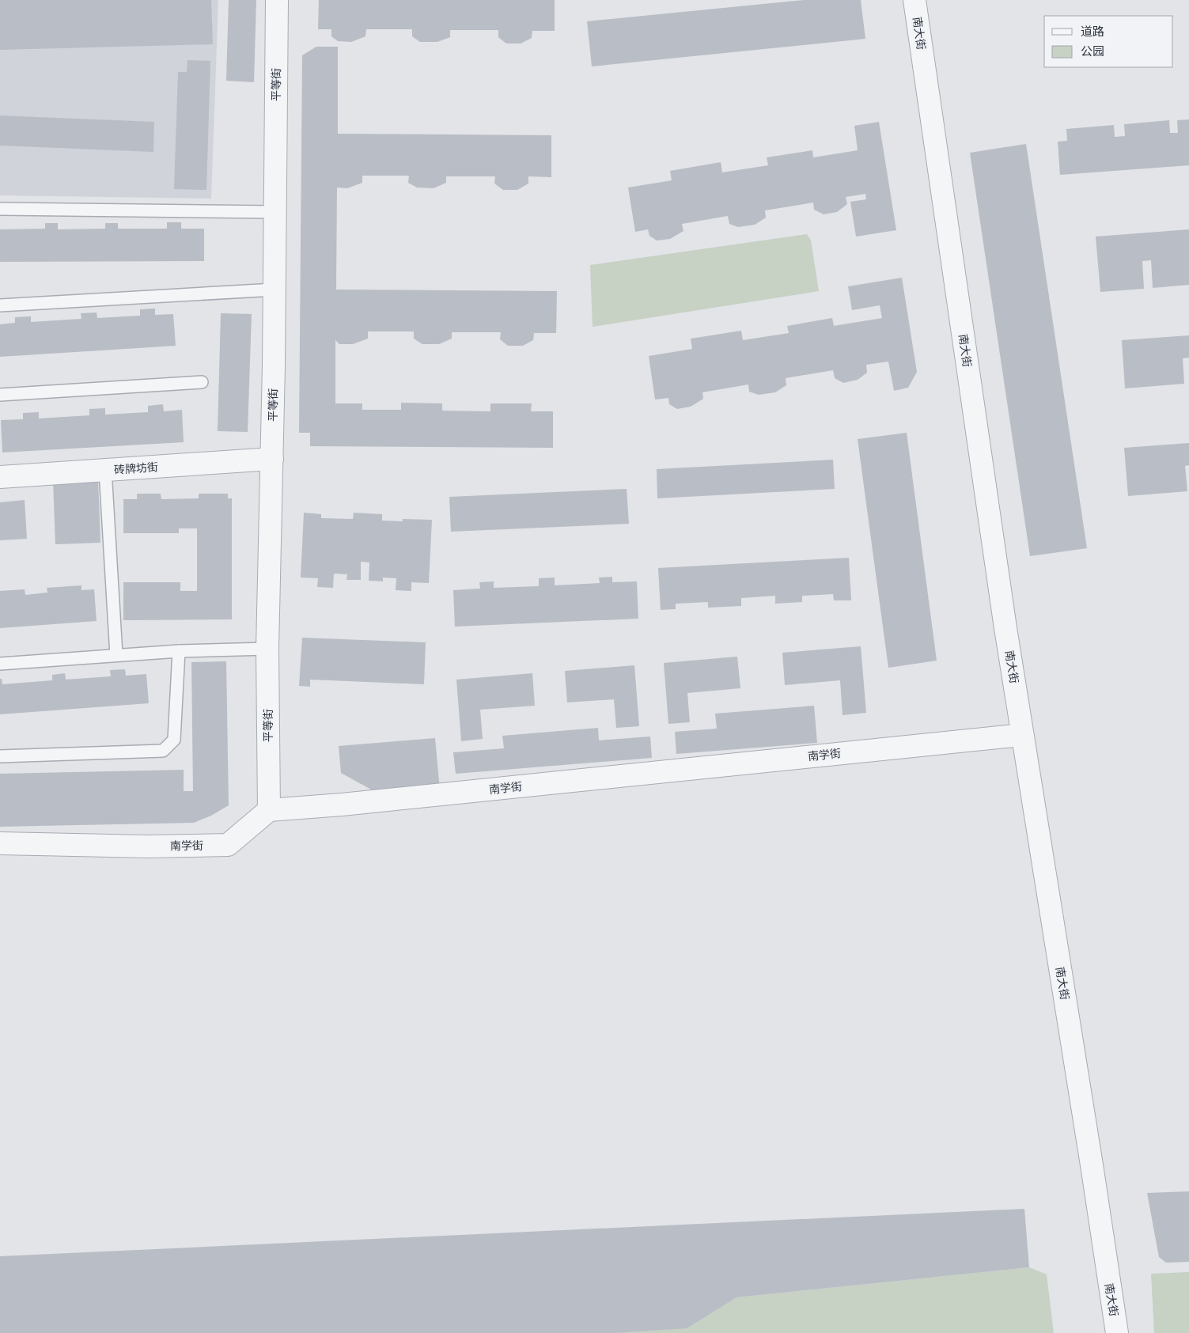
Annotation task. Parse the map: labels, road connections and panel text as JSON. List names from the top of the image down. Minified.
{"streets":{"street":["南大街","平等街","砖牌坊街","南学街"]},"crossings":[["南大街","南学街"],["平等街","砖牌坊街"],["平等街","南学街"]],"legend":["道路","公园"]}
